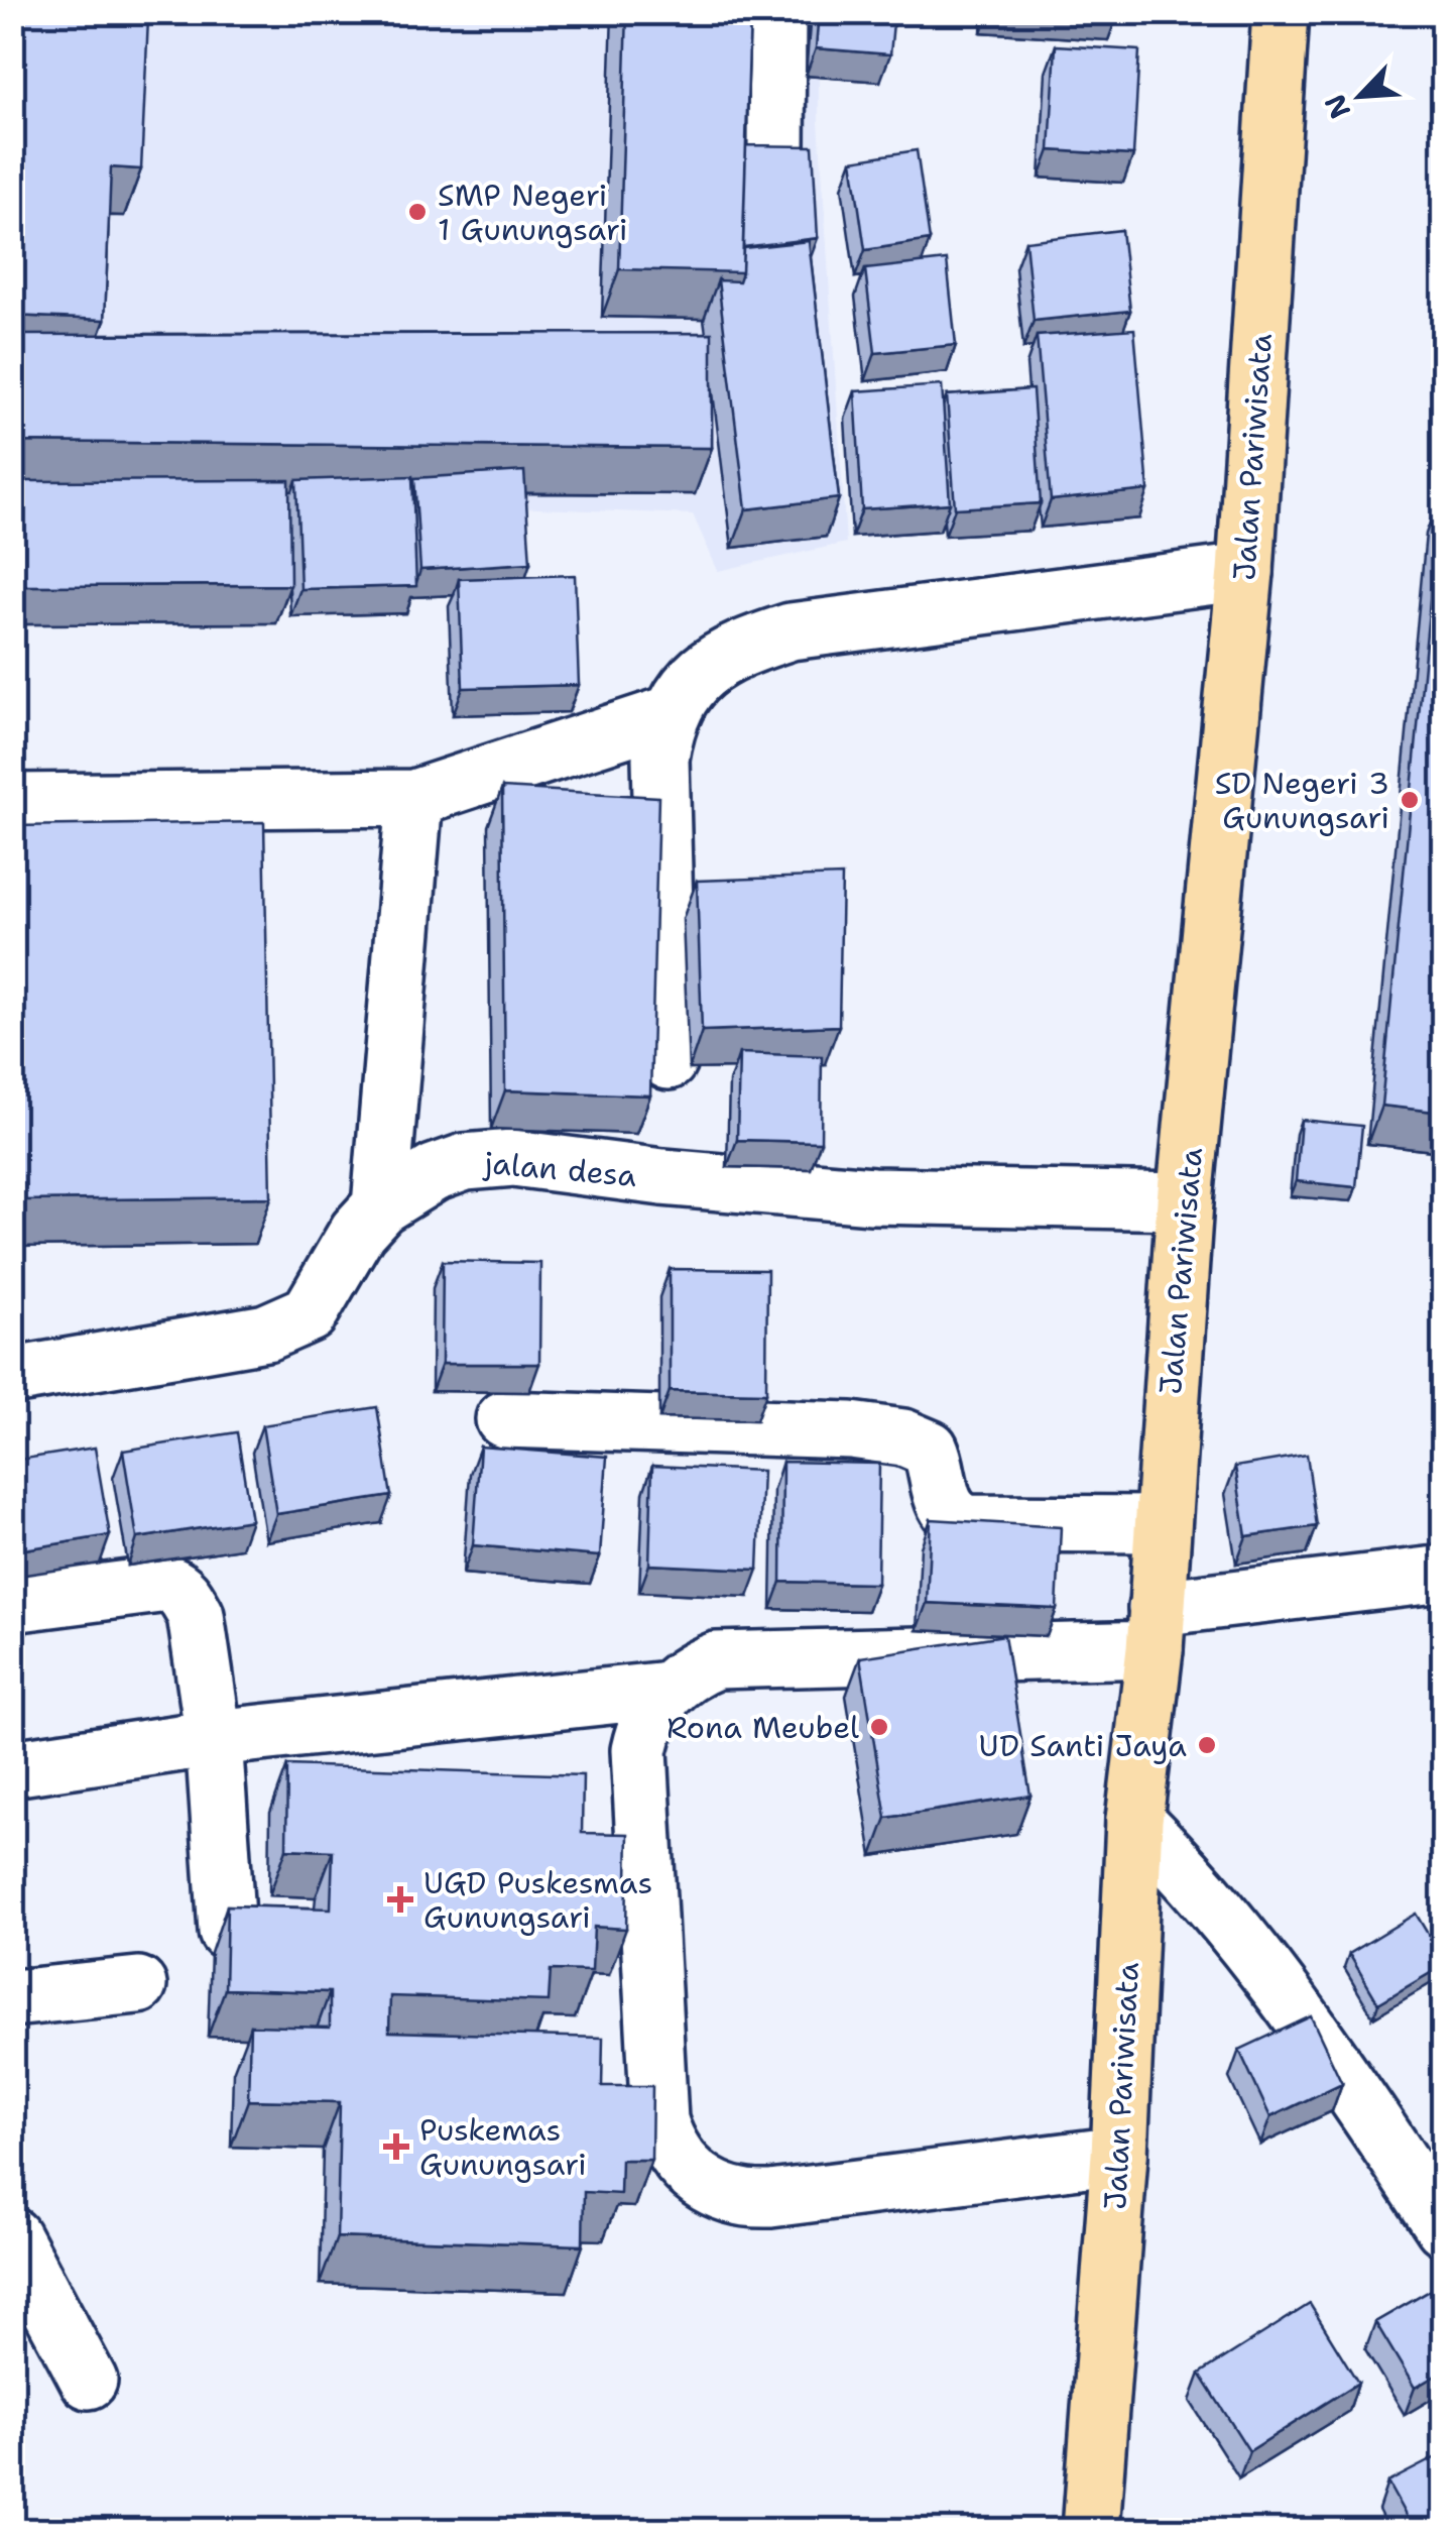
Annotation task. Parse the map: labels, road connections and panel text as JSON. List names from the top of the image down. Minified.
{"streets":{"main road":["Jalan Pariwisata"],"street":["jalan desa"]},"crossings":[["Jalan Pariwisata","jalan desa"]],"places":{"other":["SMP Negeri 1 Gunungsari","SD Negeri 3 Gunungsari","Rona Meubel","UD Santi Jaya"],"health":["UGD Puskesmas Gunungsari","Puskemas Gunungsari"]},"north":"bottom left"}
